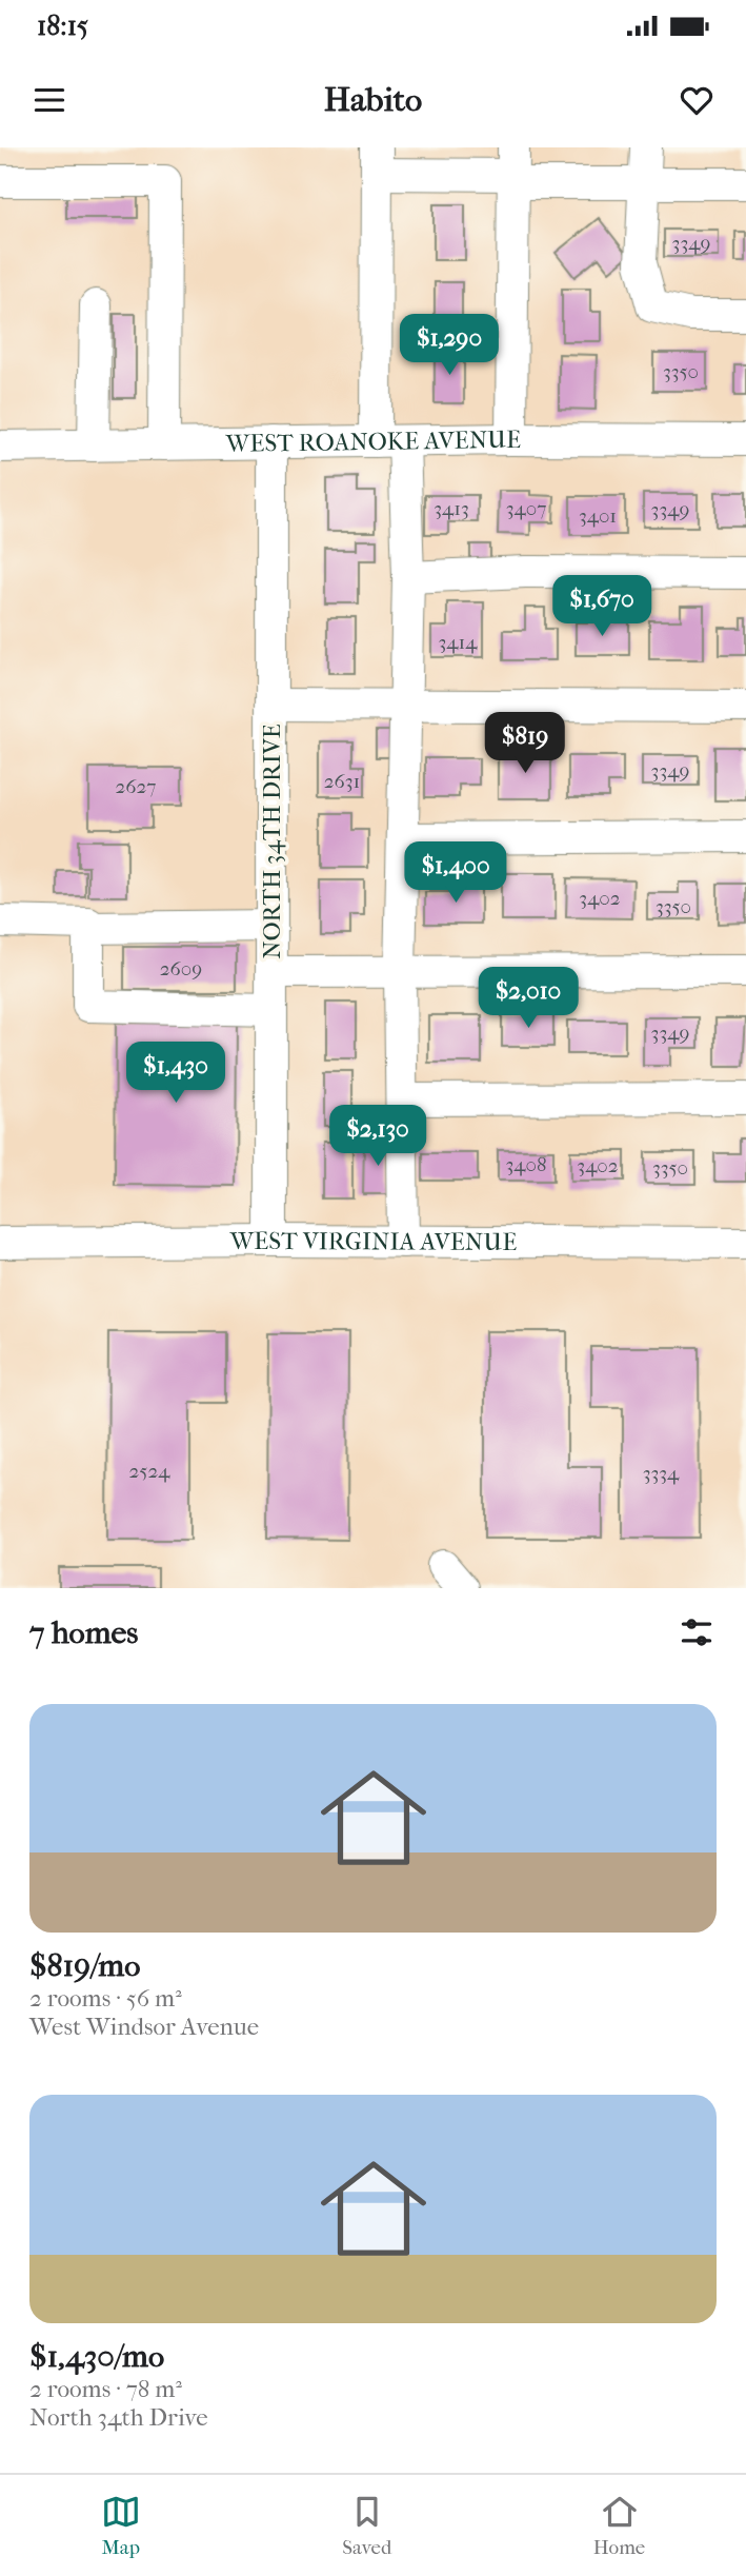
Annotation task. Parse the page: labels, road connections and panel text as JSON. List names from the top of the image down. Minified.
{"streets":{"street":["WEST ROANOKE AVENUE","NORTH 34TH DRIVE","WEST VIRGINIA AVENUE"]},"crossings":[["WEST ROANOKE AVENUE","NORTH 34TH DRIVE"],["NORTH 34TH DRIVE","WEST VIRGINIA AVENUE"]],"house_numbers":["3349","3350","3413","3407","3349","3401","3414","3349","2631","2627","3402","3350","2609","3349","3408","3402","3350","2524","3334"],"page":{"status":"18:15","header":"Habito","price":["$1,290","$1,670","$819","$1,400","$2,010","$1,430","$2,130"],"heading":"7 homes","list":[{"name":"$819/mo","note":"2 rooms · 56 m² · West Windsor Avenue"},{"name":"$1,430/mo","note":"2 rooms · 78 m² · North 34th Drive"}],"tabs":["Map","Saved","Home"]}}
